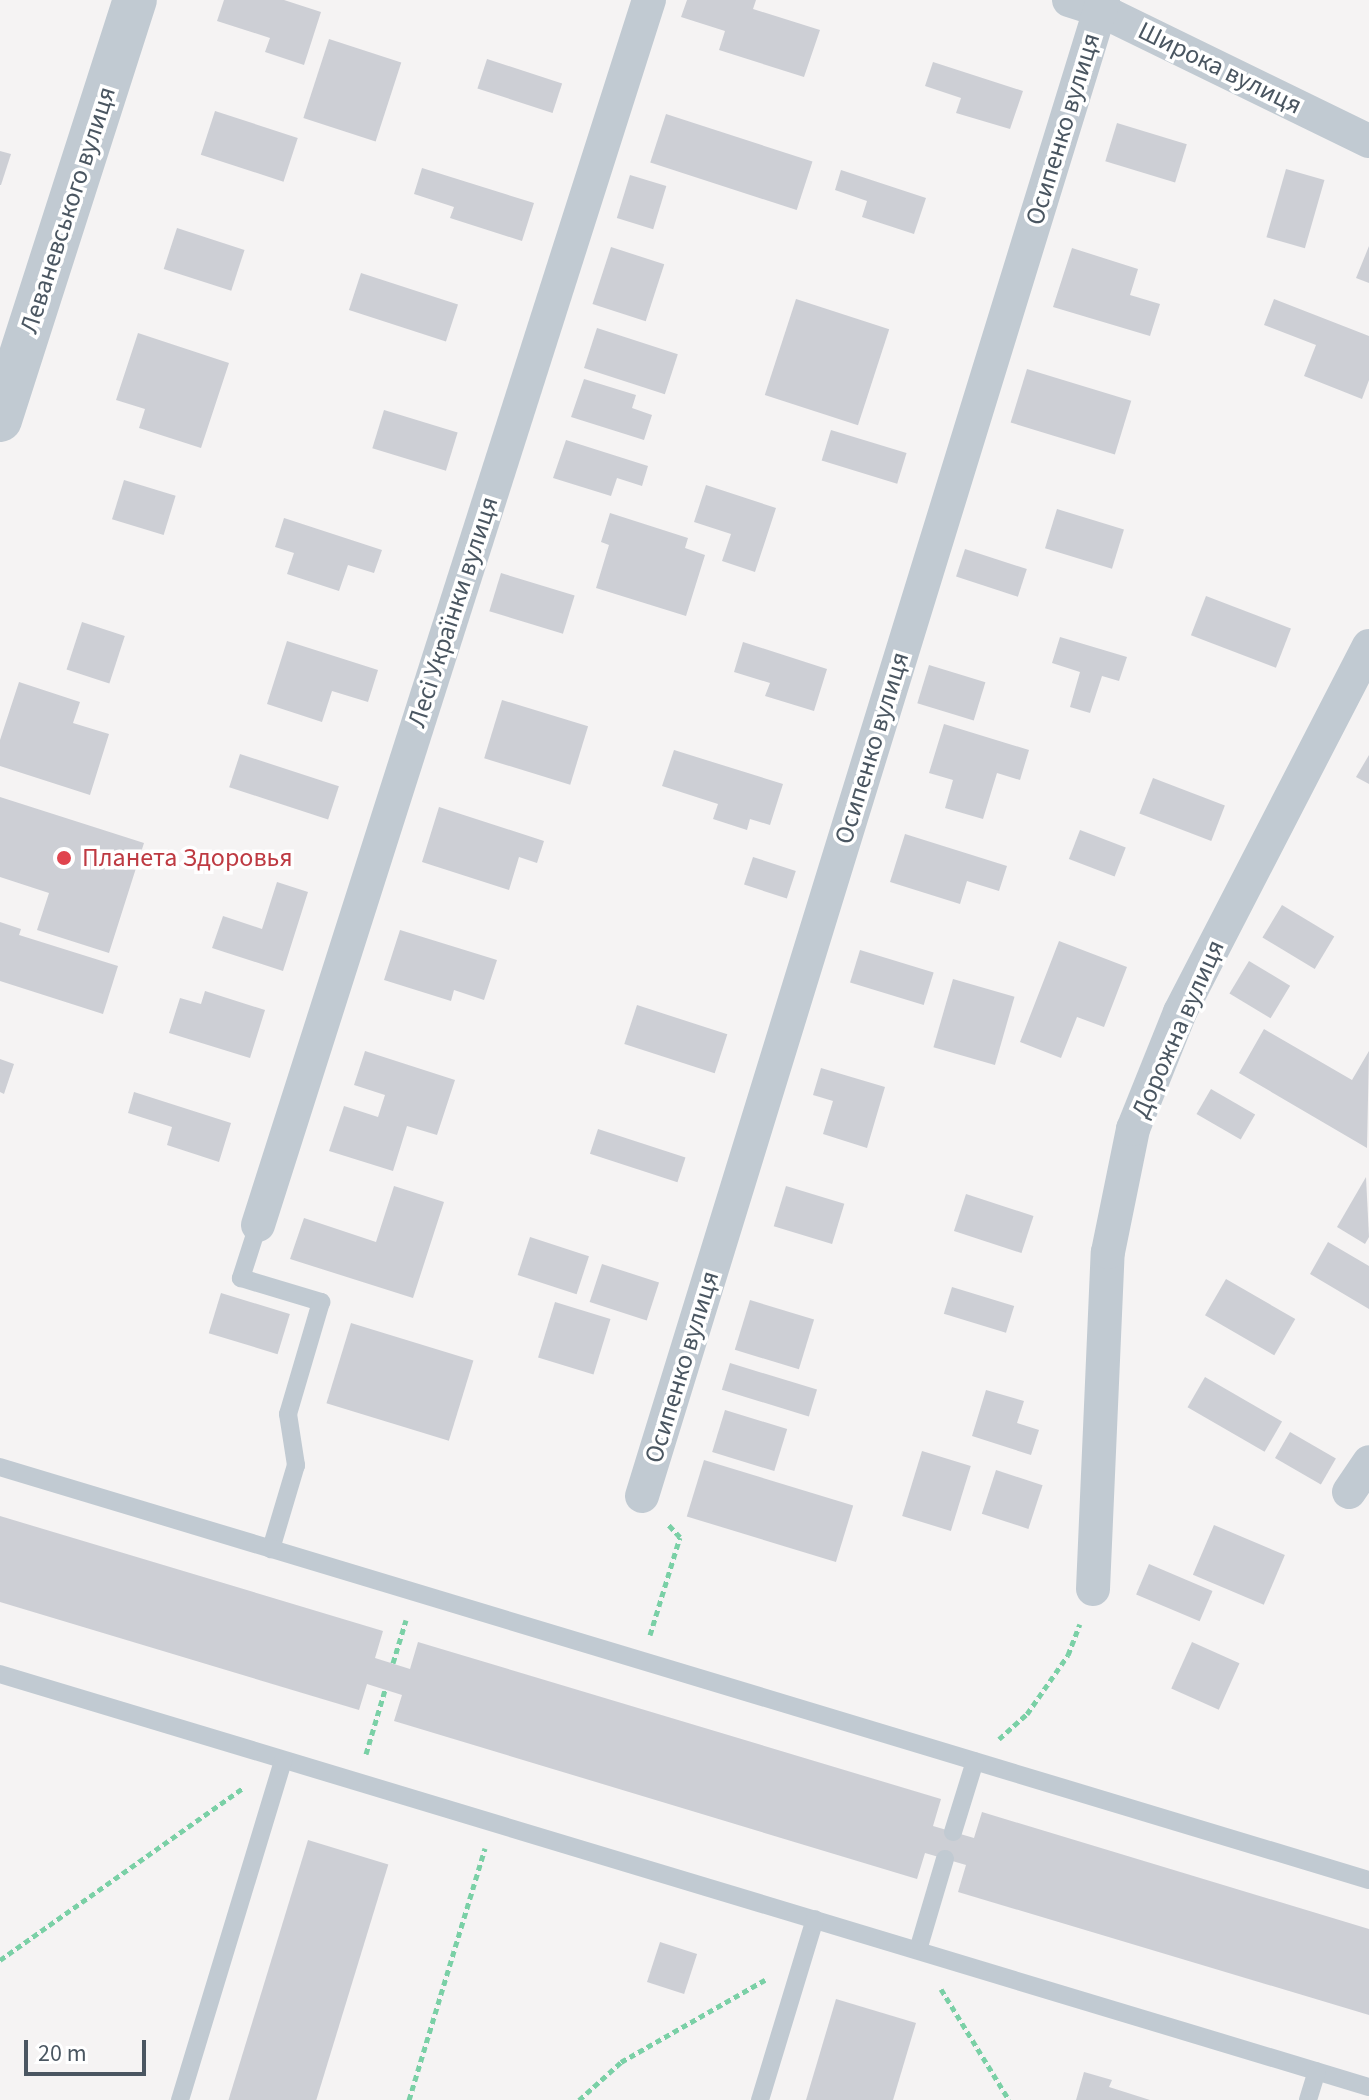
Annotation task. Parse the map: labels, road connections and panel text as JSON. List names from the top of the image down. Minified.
{"streets":{"street":["Широка вулиця","Осипенко вулиця","Леваневського вулиця","Лесі Українки вулиця","Дорожна вулиця"]},"crossings":[["Широка вулиця","Осипенко вулиця"]],"places":["Планета Здоровья"],"scale_bar":"20 m"}
